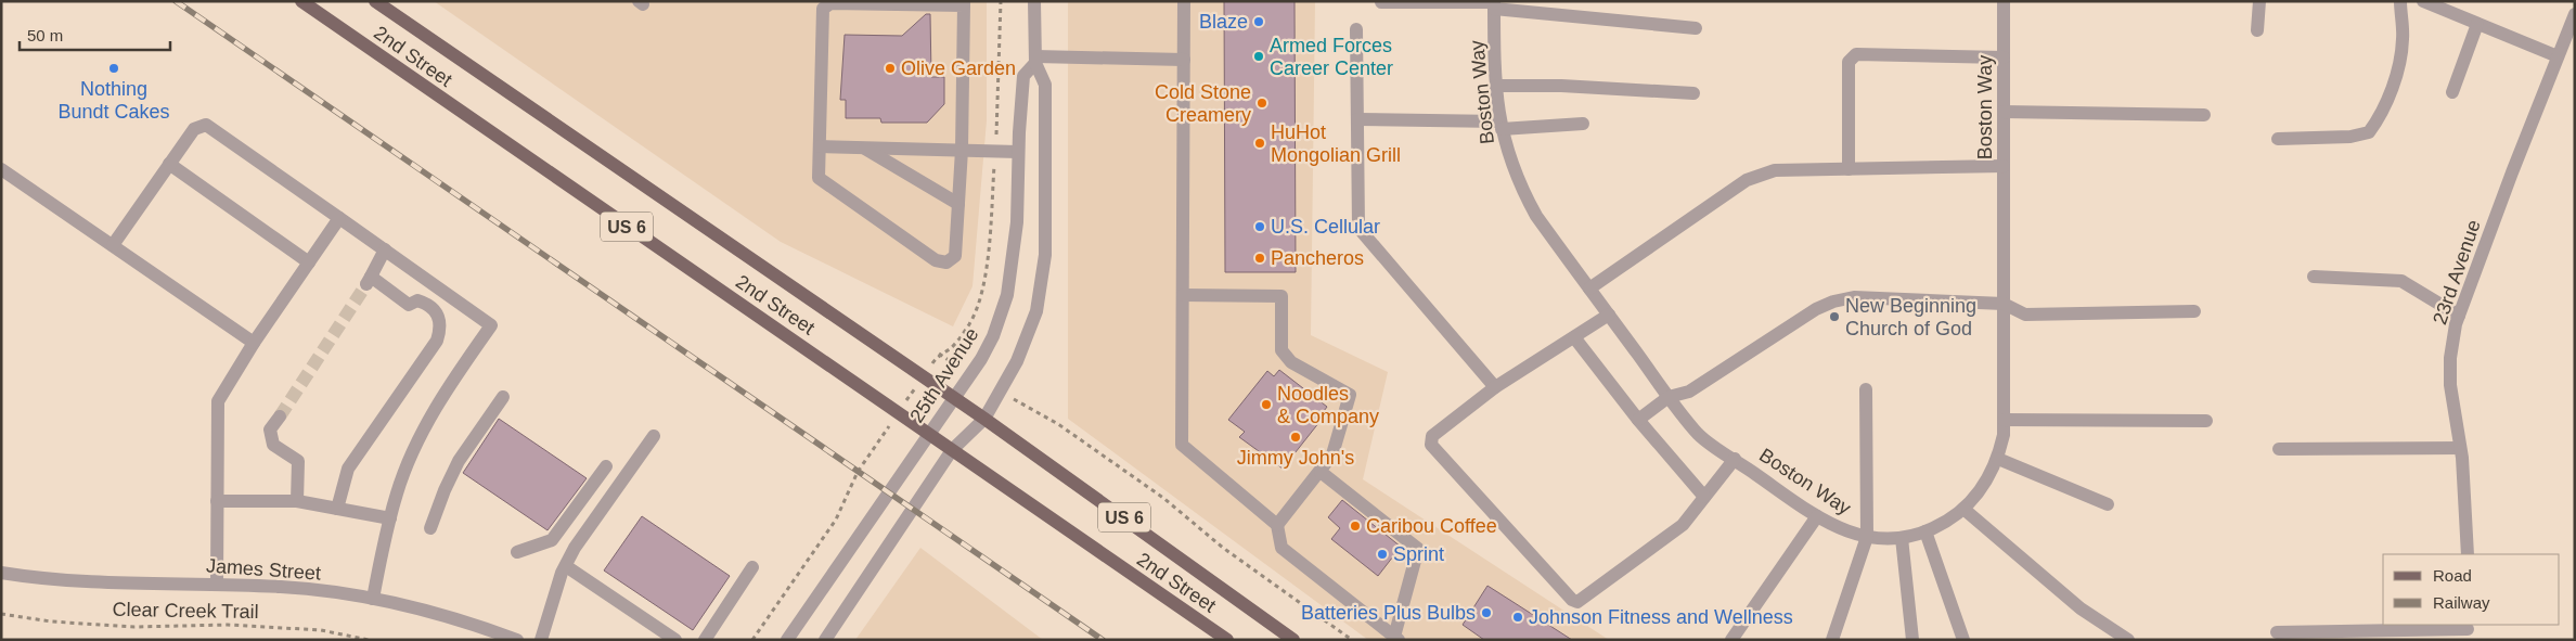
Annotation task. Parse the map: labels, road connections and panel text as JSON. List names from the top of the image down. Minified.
{"streets":{"main road":["2nd Street","US 6"],"street":["Boston Way","23rd Avenue","25th Avenue","James Street"],"path":["Clear Creek Trail"]},"crossings":[["2nd Street","25th Avenue"]],"places":["Blaze","Armed Forces Career Center","Nothing Bundt Cakes","Olive Garden","Cold Stone Creamery","HuHot Mongolian Grill","U.S. Cellular","Pancheros","New Beginning Church of God","Noodles & Company","Jimmy John's","Caribou Coffee","Sprint","Batteries Plus Bulbs","Johnson Fitness and Wellness"],"legend":["Road","Railway"],"scale_bar":"50 m"}
